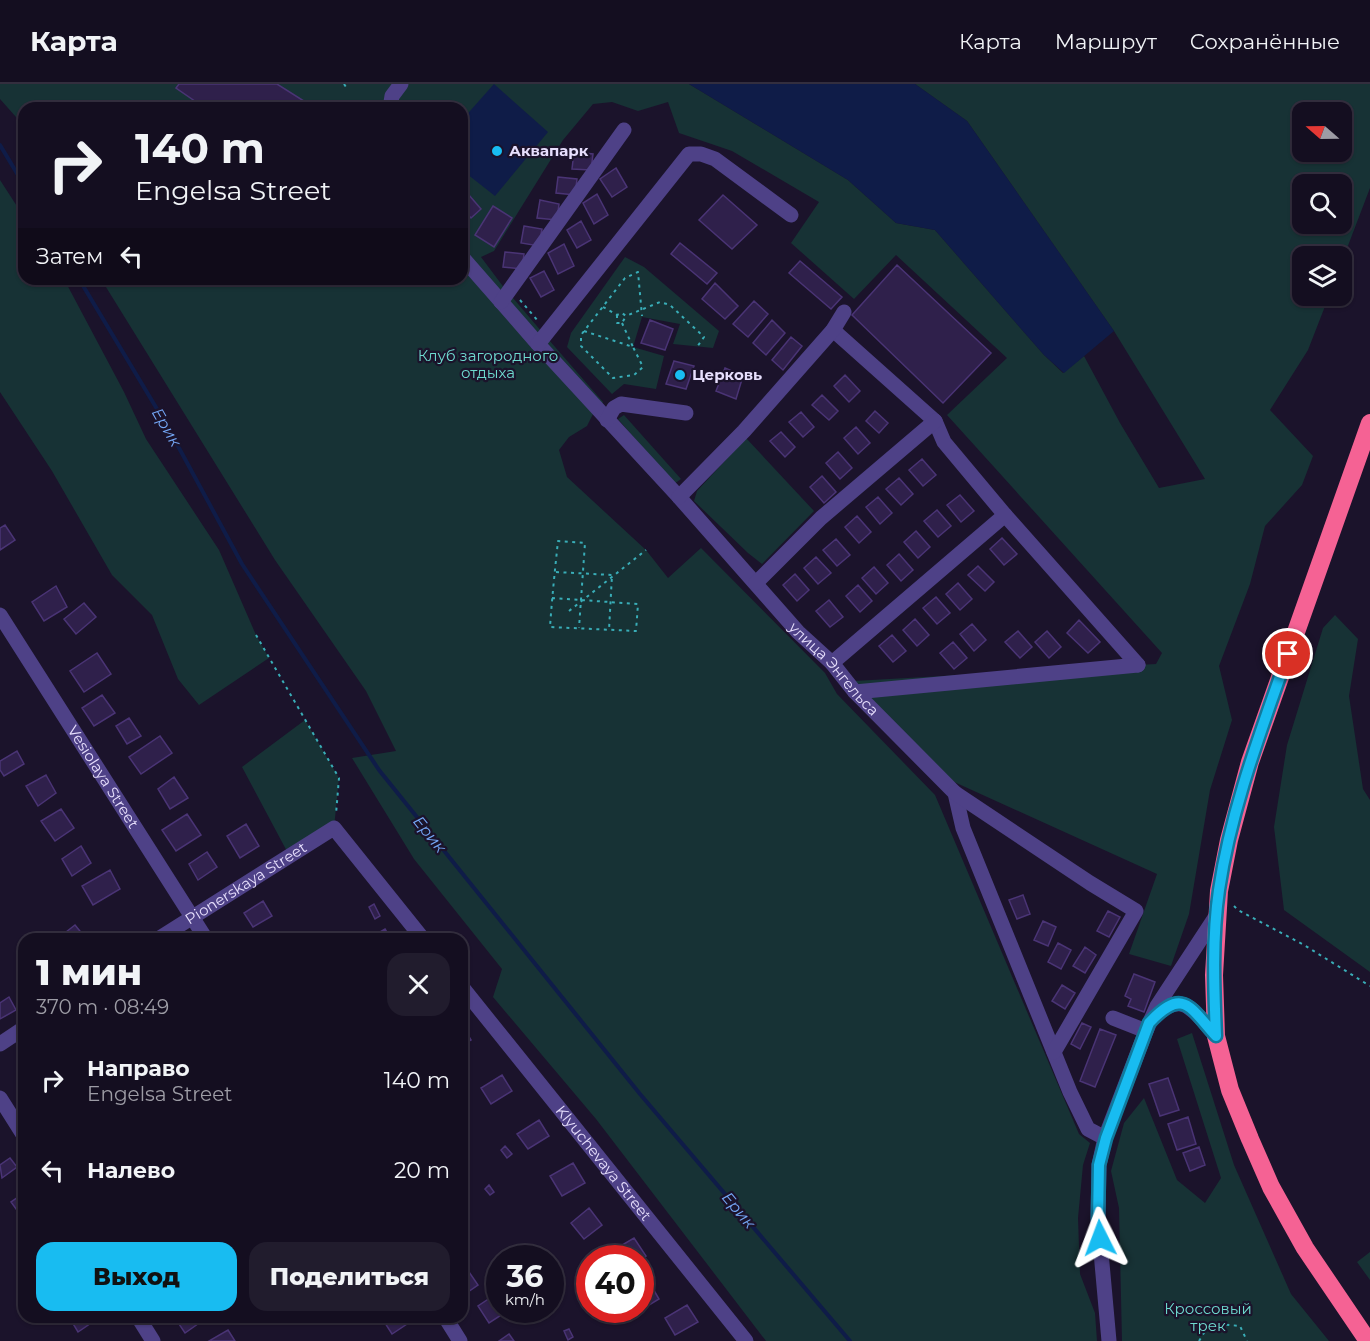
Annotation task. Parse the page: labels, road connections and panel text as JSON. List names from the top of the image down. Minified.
{"streets":{"street":["улица Энгельса","Vesiolaya Street","Pionerskaya Street","Klyuchevaya Street"]},"crossings":[["Vesiolaya Street","Pionerskaya Street"]],"water":["Ерик"],"parks":["Клуб загородного отдыха","Кроссовый трек"],"places":["Аквапарк","Церковь"],"north":"left","page":{"header":"Карта","nav":["Карта","Маршрут","Сохранённые"],"turn":["140 m","Engelsa Street"],"then":"Затем","heading":["1 мин","370 m · 08:49"],"list":[{"name":"Направо","note":"Engelsa Street","value":"140 m"},{"name":"Налево","value":"20 m"}],"buttons":["Выход","Поделиться"],"speed":"36 km/h","limit":"40"}}
